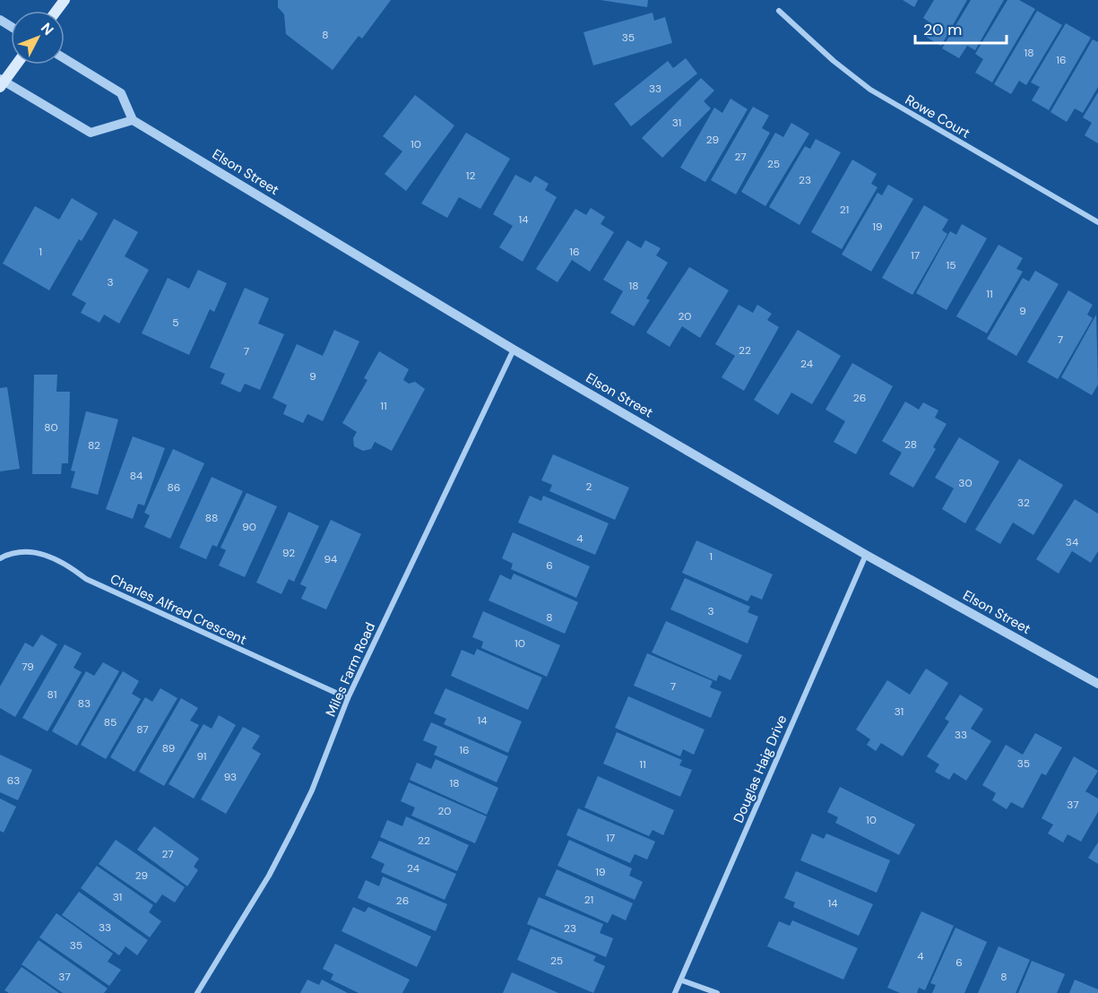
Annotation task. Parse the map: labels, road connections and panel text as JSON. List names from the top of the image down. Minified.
{"streets":{"street":["Rowe Court","Elson Street","Charles Alfred Crescent","Miles Farm Road","Douglas Haig Drive"]},"crossings":[["Elson Street","Miles Farm Road"],["Elson Street","Douglas Haig Drive"],["Charles Alfred Crescent","Miles Farm Road"]],"house_numbers":["8","35","18","16","33","31","29","10","27","25","12","23","21","14","19","1","16","17","15","3","18","11","9","20","5","7","22","7","24","9","26","11","80","28","82","84","30","2","86","32","88","90","4","34","92","1","94","6","3","8","10","79","7","81","83","31","14","85","87","33","89","16","91","35","11","93","63","18","37","20","10","17","22","27","24","19","29","31","21","26","14","33","23","35","4","25","6","37","8"],"scale_bar":"20 m","north":"top right"}
